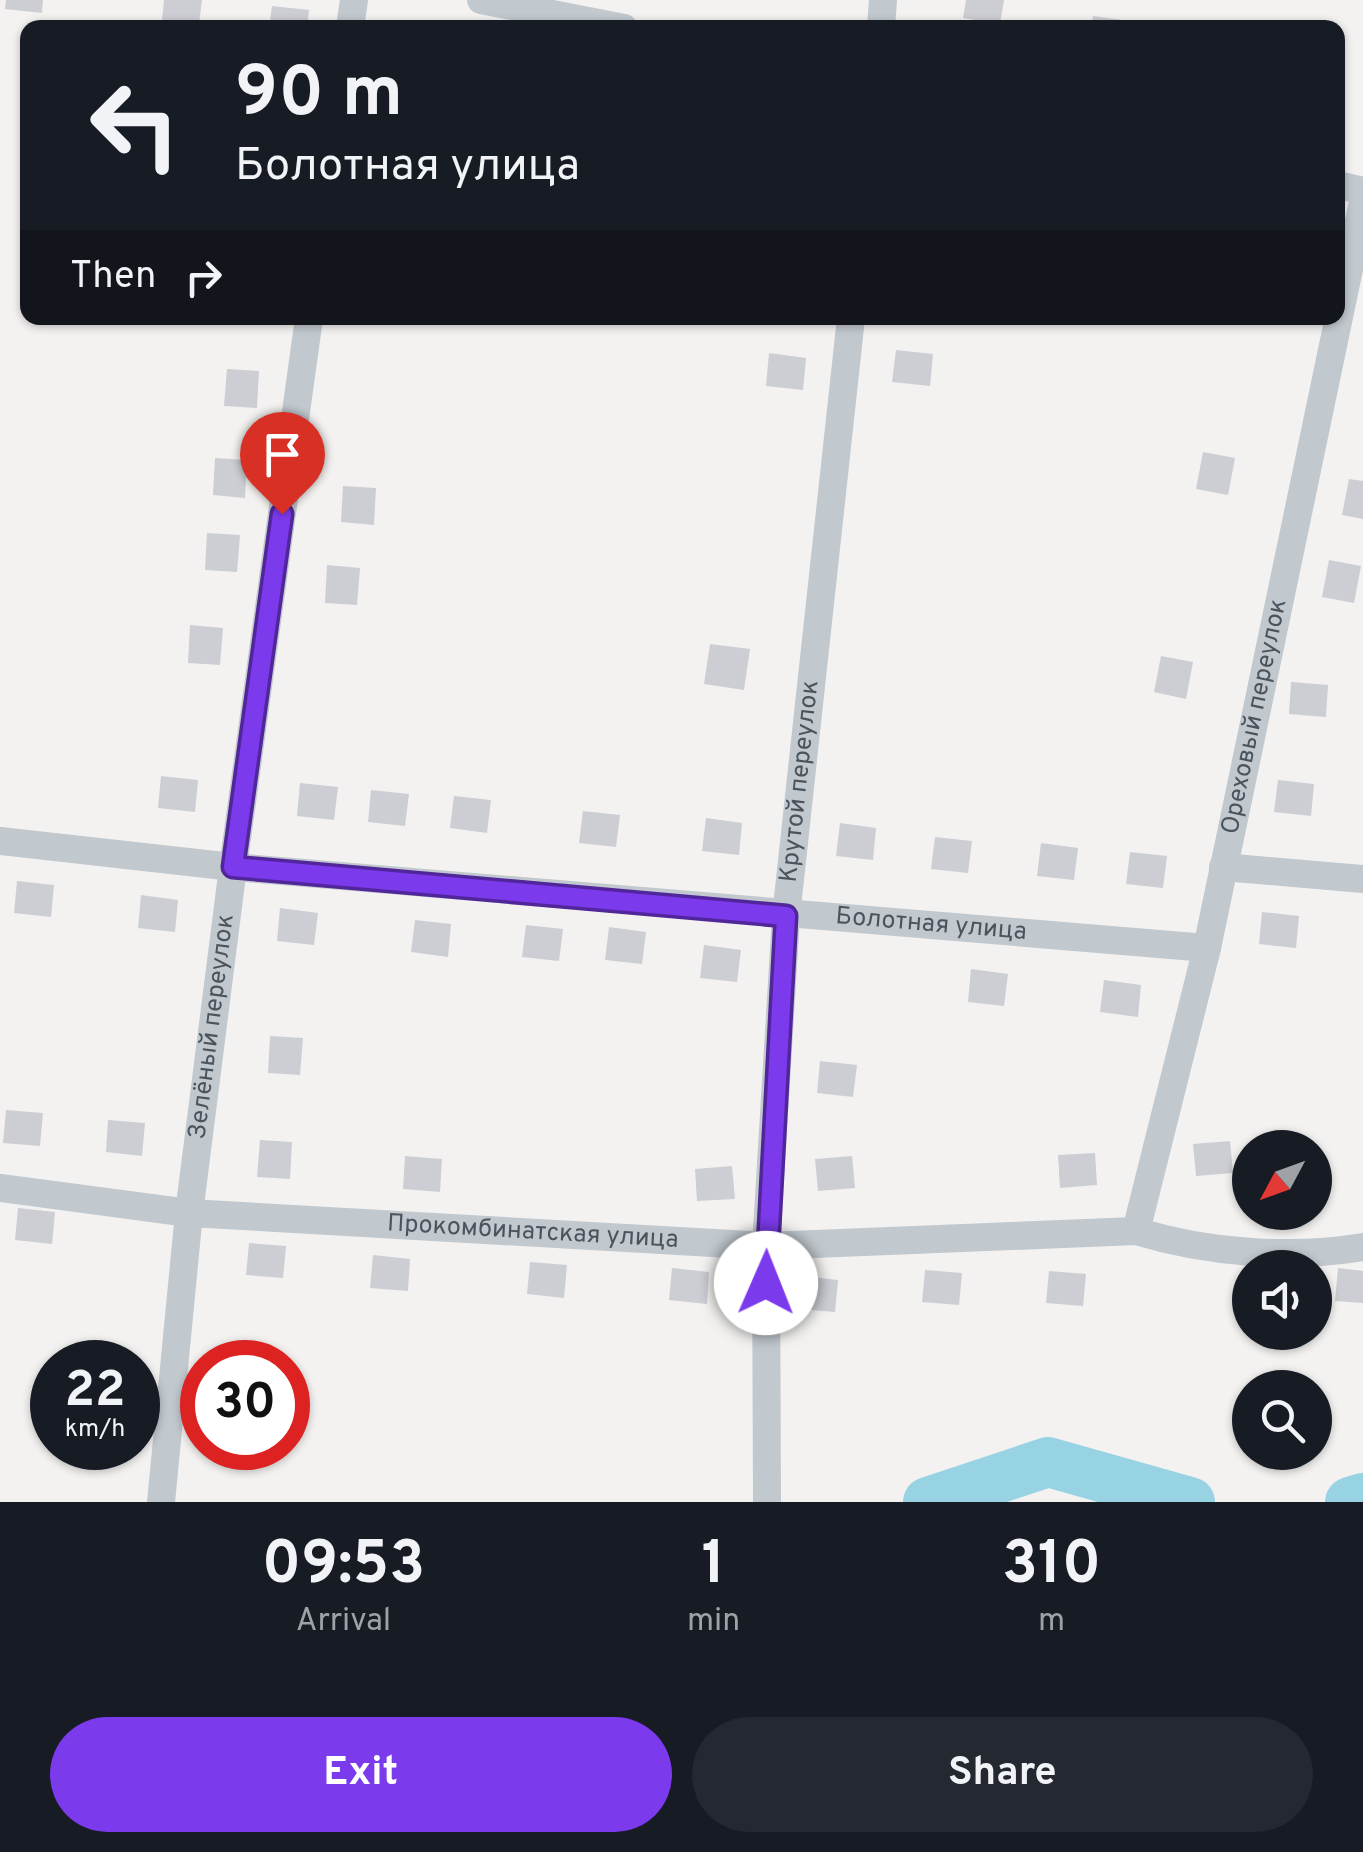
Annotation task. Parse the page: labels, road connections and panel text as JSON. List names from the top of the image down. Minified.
{"streets":{"street":["Ореховый переулок","Крутой переулок","Болотная улица","Зелёный переулок","Прокомбинатская улица"]},"crossings":[["Ореховый переулок","Болотная улица"],["Ореховый переулок","Прокомбинатская улица"],["Крутой переулок","Болотная улица"],["Крутой переулок","Прокомбинатская улица"],["Болотная улица","Зелёный переулок"],["Зелёный переулок","Прокомбинатская улица"]],"north":"bottom left","page":{"turn":["90 m","Болотная улица"],"then":"Then","speed":"22 km/h","limit":"30","eta":["09:53","Arrival","1","min","310","m"],"buttons":["Exit","Share"]}}
